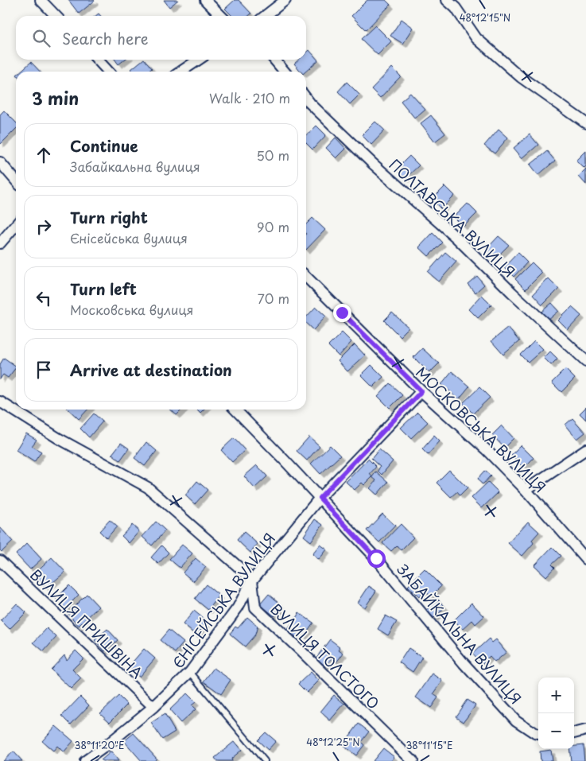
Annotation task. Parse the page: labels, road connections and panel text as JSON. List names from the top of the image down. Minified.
{"streets":{"street":["ПОЛТАВСЬКА ВУЛИЦЯ","МОСКОВСЬКА ВУЛИЦЯ","ЄНІСЕЙСЬКА ВУЛИЦЯ","ВУЛИЦЯ ПРИШВІНА","ЗАБАЙКАЛЬНА ВУЛИЦЯ","ВУЛИЦЯ ТОЛСТОГО"]},"crossings":[["МОСКОВСЬКА ВУЛИЦЯ","ЄНІСЕЙСЬКА ВУЛИЦЯ"],["ЄНІСЕЙСЬКА ВУЛИЦЯ","ВУЛИЦЯ ПРИШВІНА"],["ЄНІСЕЙСЬКА ВУЛИЦЯ","ЗАБАЙКАЛЬНА ВУЛИЦЯ"],["ЄНІСЕЙСЬКА ВУЛИЦЯ","ВУЛИЦЯ ТОЛСТОГО"]],"page":{"search":"Search here","heading":["3 min","Walk · 210 m"],"list":[["Continue","Забайкальна вулиця","50 m"],["Turn right","Єнісейська вулиця","90 m"],["Turn left","Московська вулиця","70 m"],"Arrive at destination"],"map_buttons":["+","−"]},"coordinates":["48°12'15\"N","48°12'25\"N","38°11'20\"E","38°11'15\"E"]}
